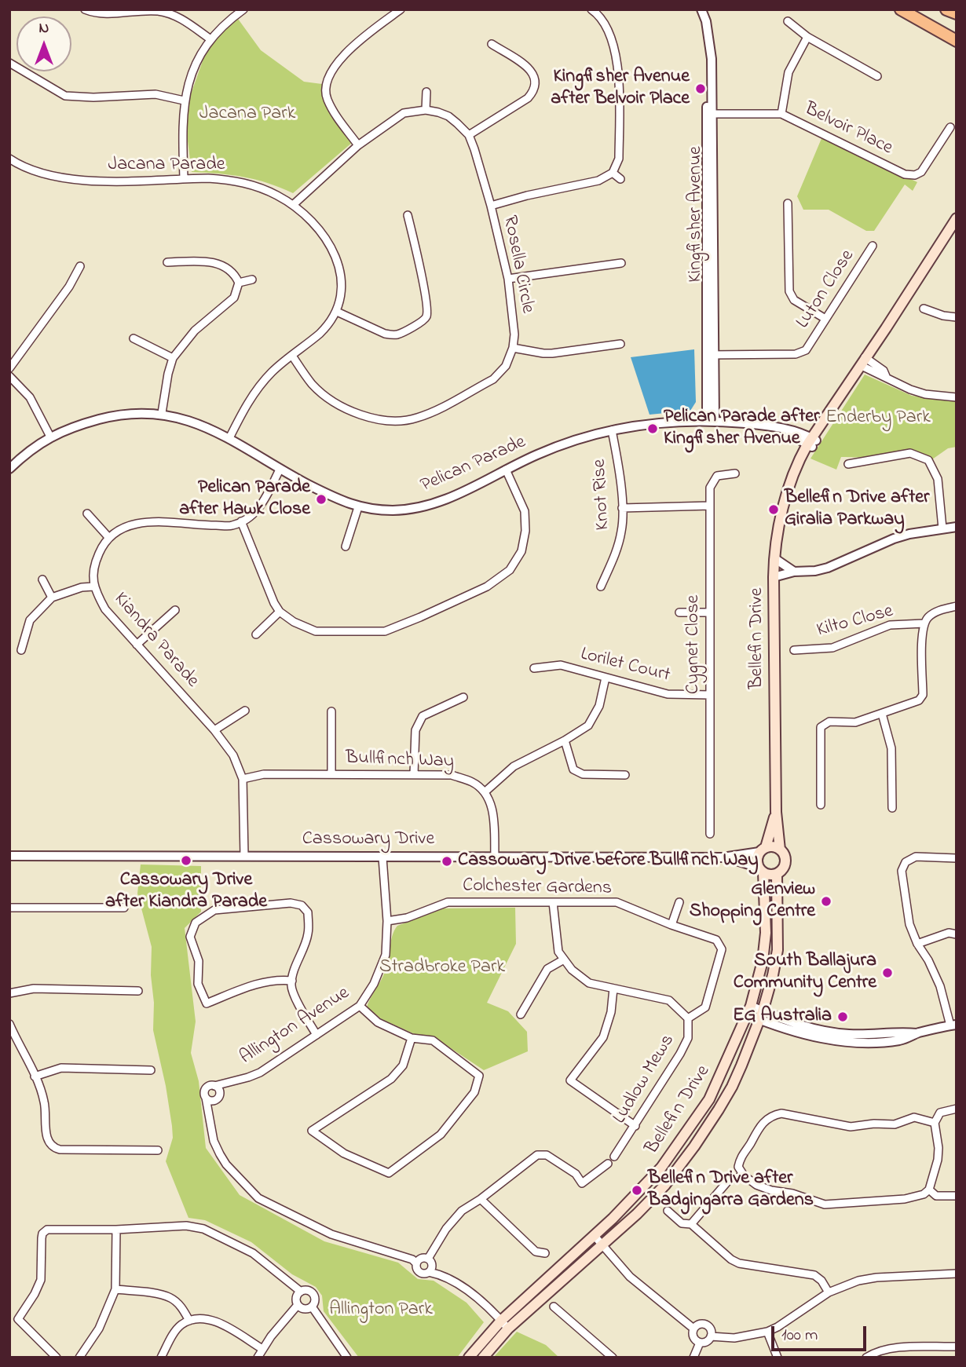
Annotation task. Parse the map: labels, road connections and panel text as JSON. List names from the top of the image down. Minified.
{"streets":{"main road":["Bellefin Drive"],"street":["Belvoir Place","Jacana Parade","Kingfisher Avenue","Rosella Circle","Luton Close","Pelican Parade","Knot Rise","Kilto Close","Kiandra Parade","Cygnet Close","Lorilet Court","Bullfinch Way","Cassowary Drive","Colchester Gardens","Allington Avenue","Ludlow Mews"]},"crossings":[["Belvoir Place","Kingfisher Avenue"],["Jacana Parade","Rosella Circle"],["Jacana Parade","Pelican Parade"],["Kingfisher Avenue","Luton Close"],["Kingfisher Avenue","Pelican Parade"],["Pelican Parade","Knot Rise"],["Pelican Parade","Bellefin Drive"],["Bellefin Drive","Cassowary Drive"],["Kiandra Parade","Bullfinch Way"],["Kiandra Parade","Cassowary Drive"],["Cygnet Close","Lorilet Court"],["Cassowary Drive","Allington Avenue"],["Colchester Gardens","Allington Avenue"],["Colchester Gardens","Ludlow Mews"]],"parks":["Jacana Park","Enderby Park","Stradbroke Park","Allington Park"],"places":["Kingfisher Avenue after Belvoir Place","Pelican Parade after Kingfisher Avenue","Pelican Parade after Hawk Close","Bellefin Drive after Giralia Parkway","Cassowary Drive after Kiandra Parade","Cassowary Drive before Bullfinch Way","Glenview Shopping Centre","South Ballajura Community Centre","EG Australia","Bellefin Drive after Badgingarra Gardens"],"scale_bar":"100 m","north":"top"}
